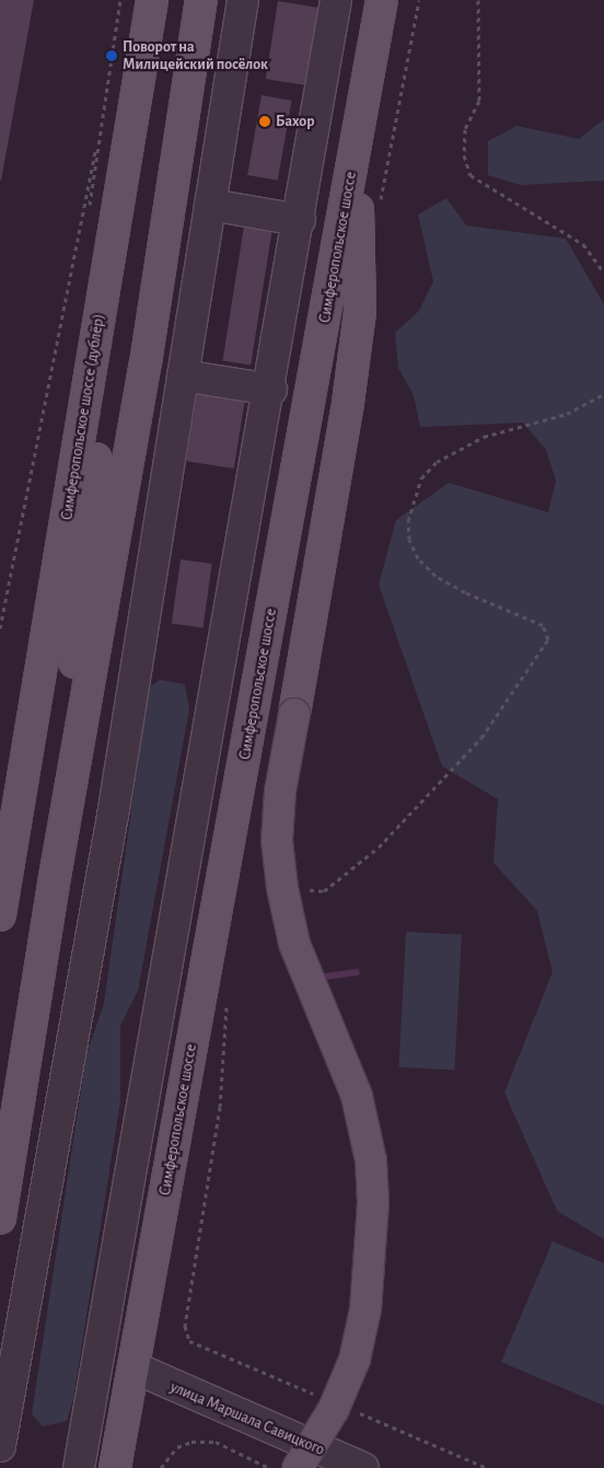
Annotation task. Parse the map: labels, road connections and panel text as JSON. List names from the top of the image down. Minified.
{"streets":{"main road":["Симферопольское шоссе","Симферопольское шоссе (дублёр)"],"street":["улица Маршала Савицкого"]},"crossings":[["Симферопольское шоссе","улица Маршала Савицкого"]],"places":["Поворот на Милицейский посёлок","Бахор"]}
